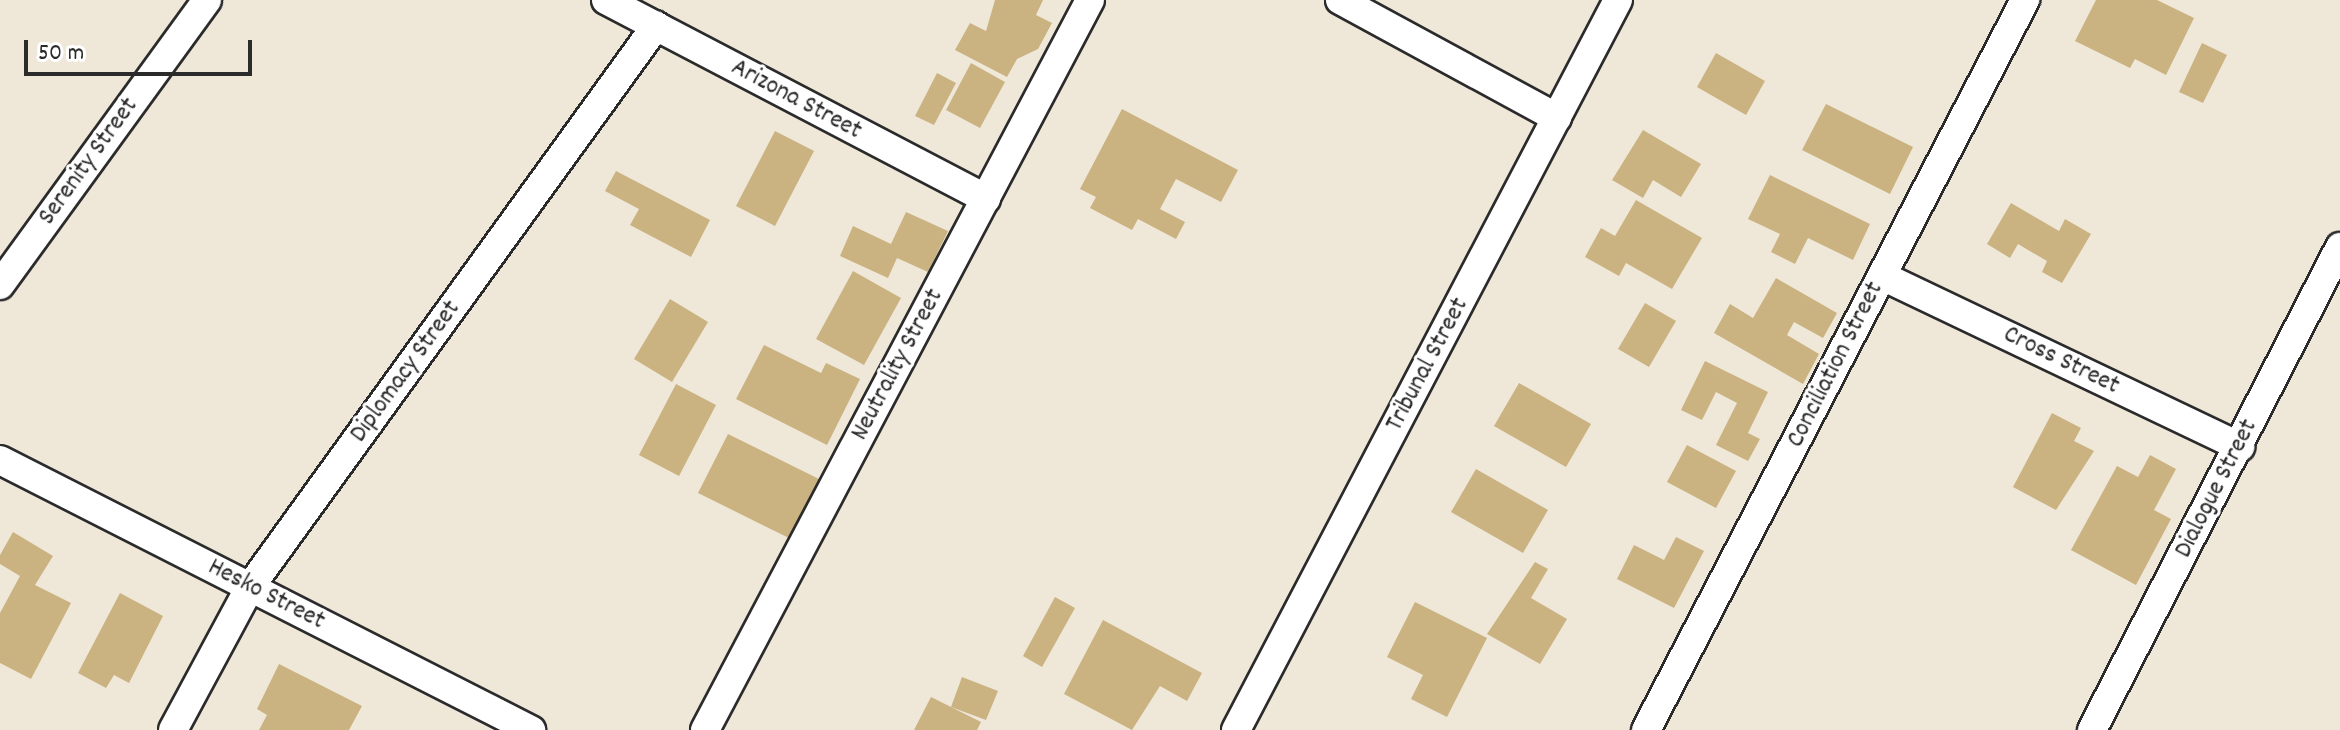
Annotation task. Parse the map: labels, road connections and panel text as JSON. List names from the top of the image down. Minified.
{"streets":{"street":["Arizona Street","Serenity Street","Cross Street","Neutrality Street","Tribunal Street","Conciliation Street","Diplomacy Street","Dialogue Street","Hesko Street"]},"crossings":[["Arizona Street","Neutrality Street"],["Arizona Street","Diplomacy Street"],["Cross Street","Conciliation Street"],["Cross Street","Dialogue Street"],["Diplomacy Street","Hesko Street"]],"scale_bar":"50 m"}
